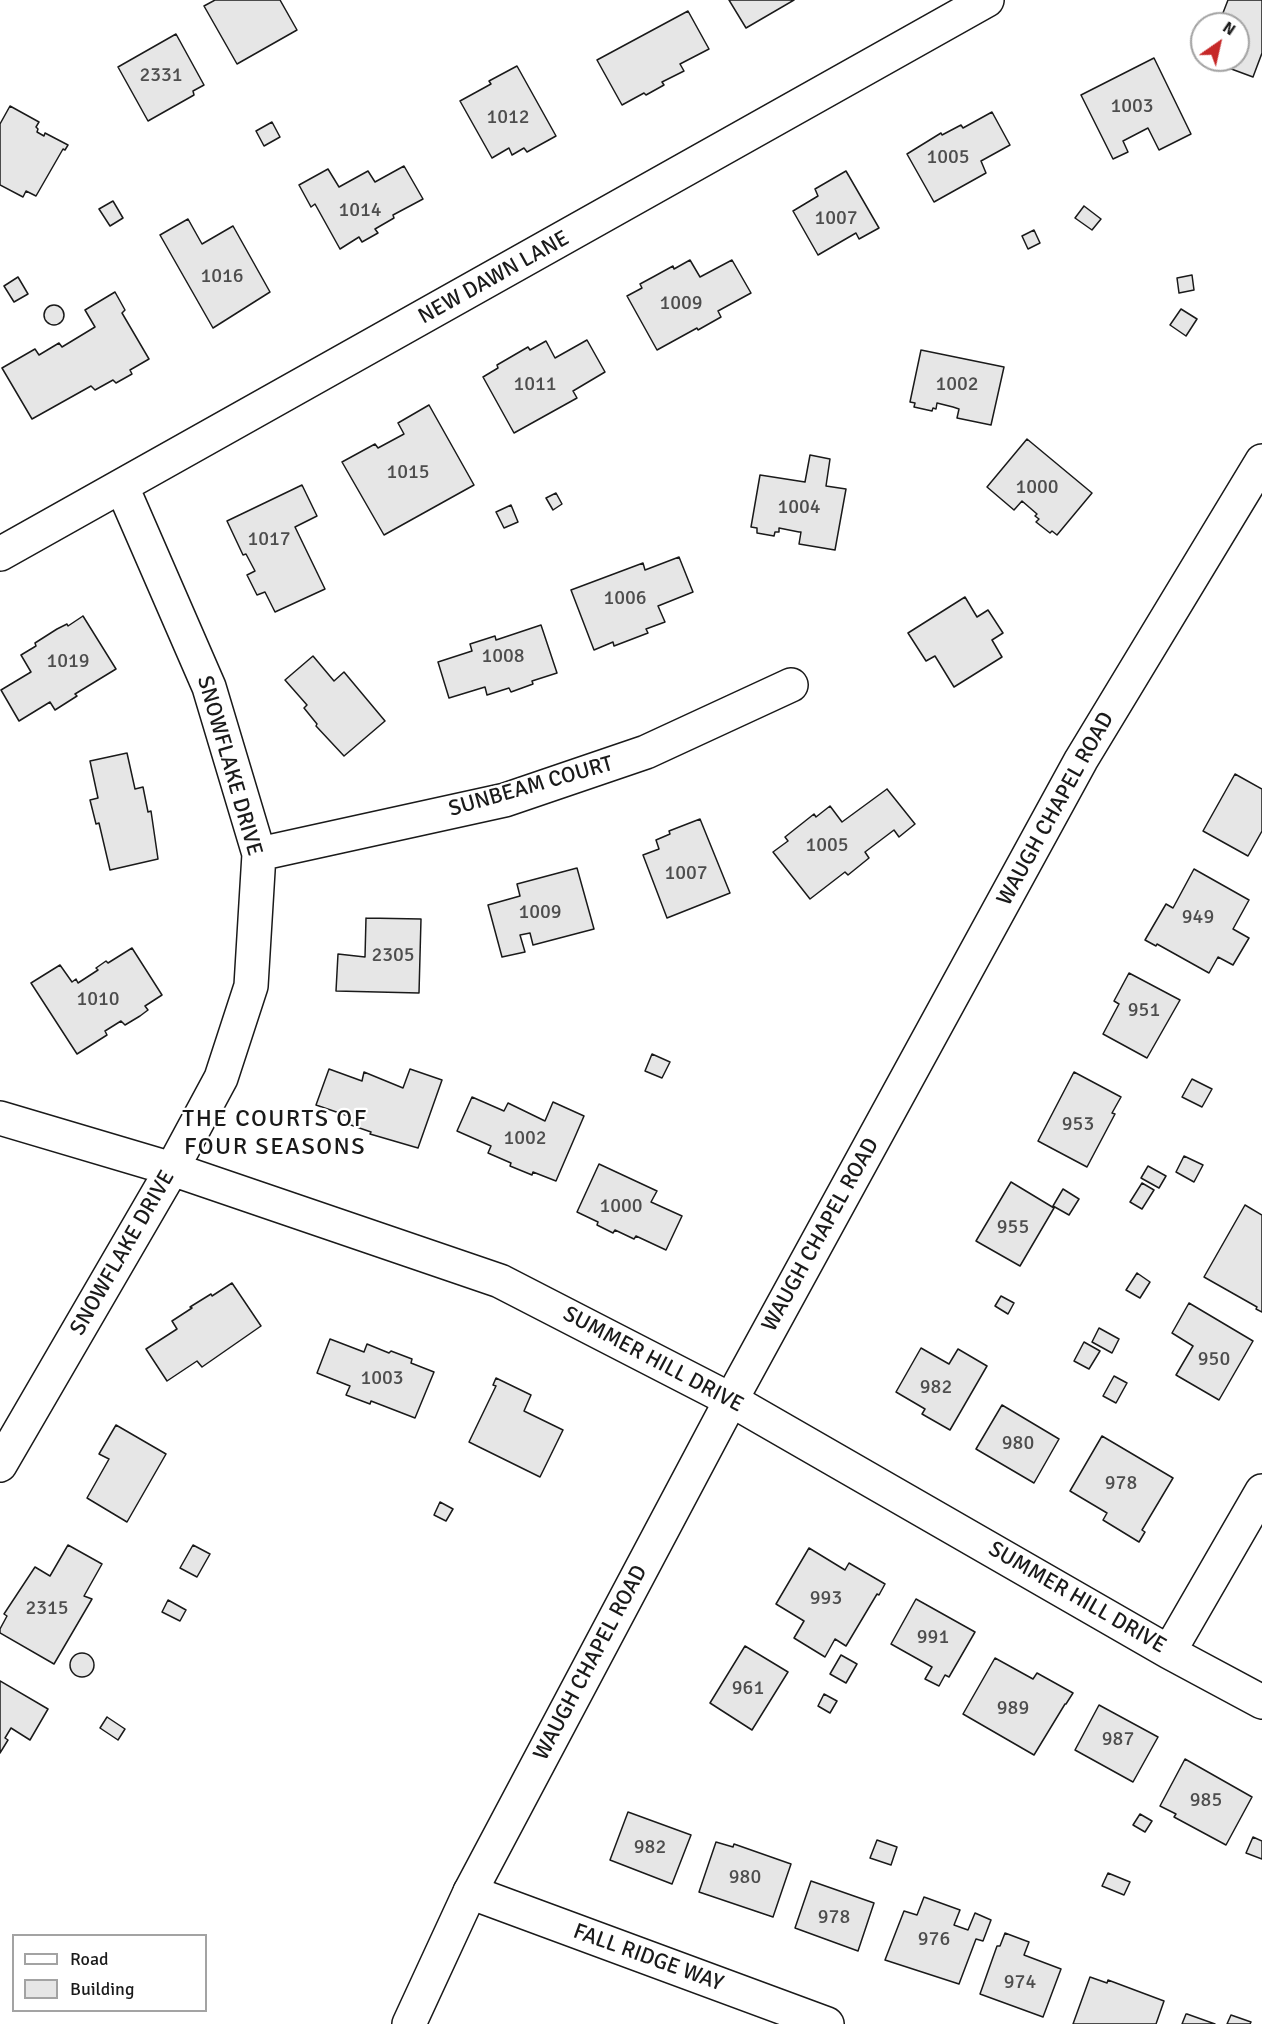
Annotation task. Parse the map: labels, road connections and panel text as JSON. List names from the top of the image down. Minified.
{"streets":{"street":["NEW DAWN LANE","SNOWFLAKE DRIVE","SUNBEAM COURT","WAUGH CHAPEL ROAD","SUMMER HILL DRIVE","FALL RIDGE WAY"]},"crossings":[["NEW DAWN LANE","SNOWFLAKE DRIVE"],["SNOWFLAKE DRIVE","SUNBEAM COURT"],["SNOWFLAKE DRIVE","SUMMER HILL DRIVE"],["WAUGH CHAPEL ROAD","SUMMER HILL DRIVE"],["WAUGH CHAPEL ROAD","FALL RIDGE WAY"]],"districts":["THE COURTS OF FOUR SEASONS"],"house_numbers":["2331","1003","1012","1005","1014","1007","1016","1009","1011","1002","1015","1000","1004","1017","1006","1008","1019","1005","1007","1009","949","2305","1010","951","953","1002","1000","955","950","1003","982","980","978","993","2315","991","961","989","987","985","982","980","978","976","974"],"legend":["Road","Building"],"north":"top right"}
